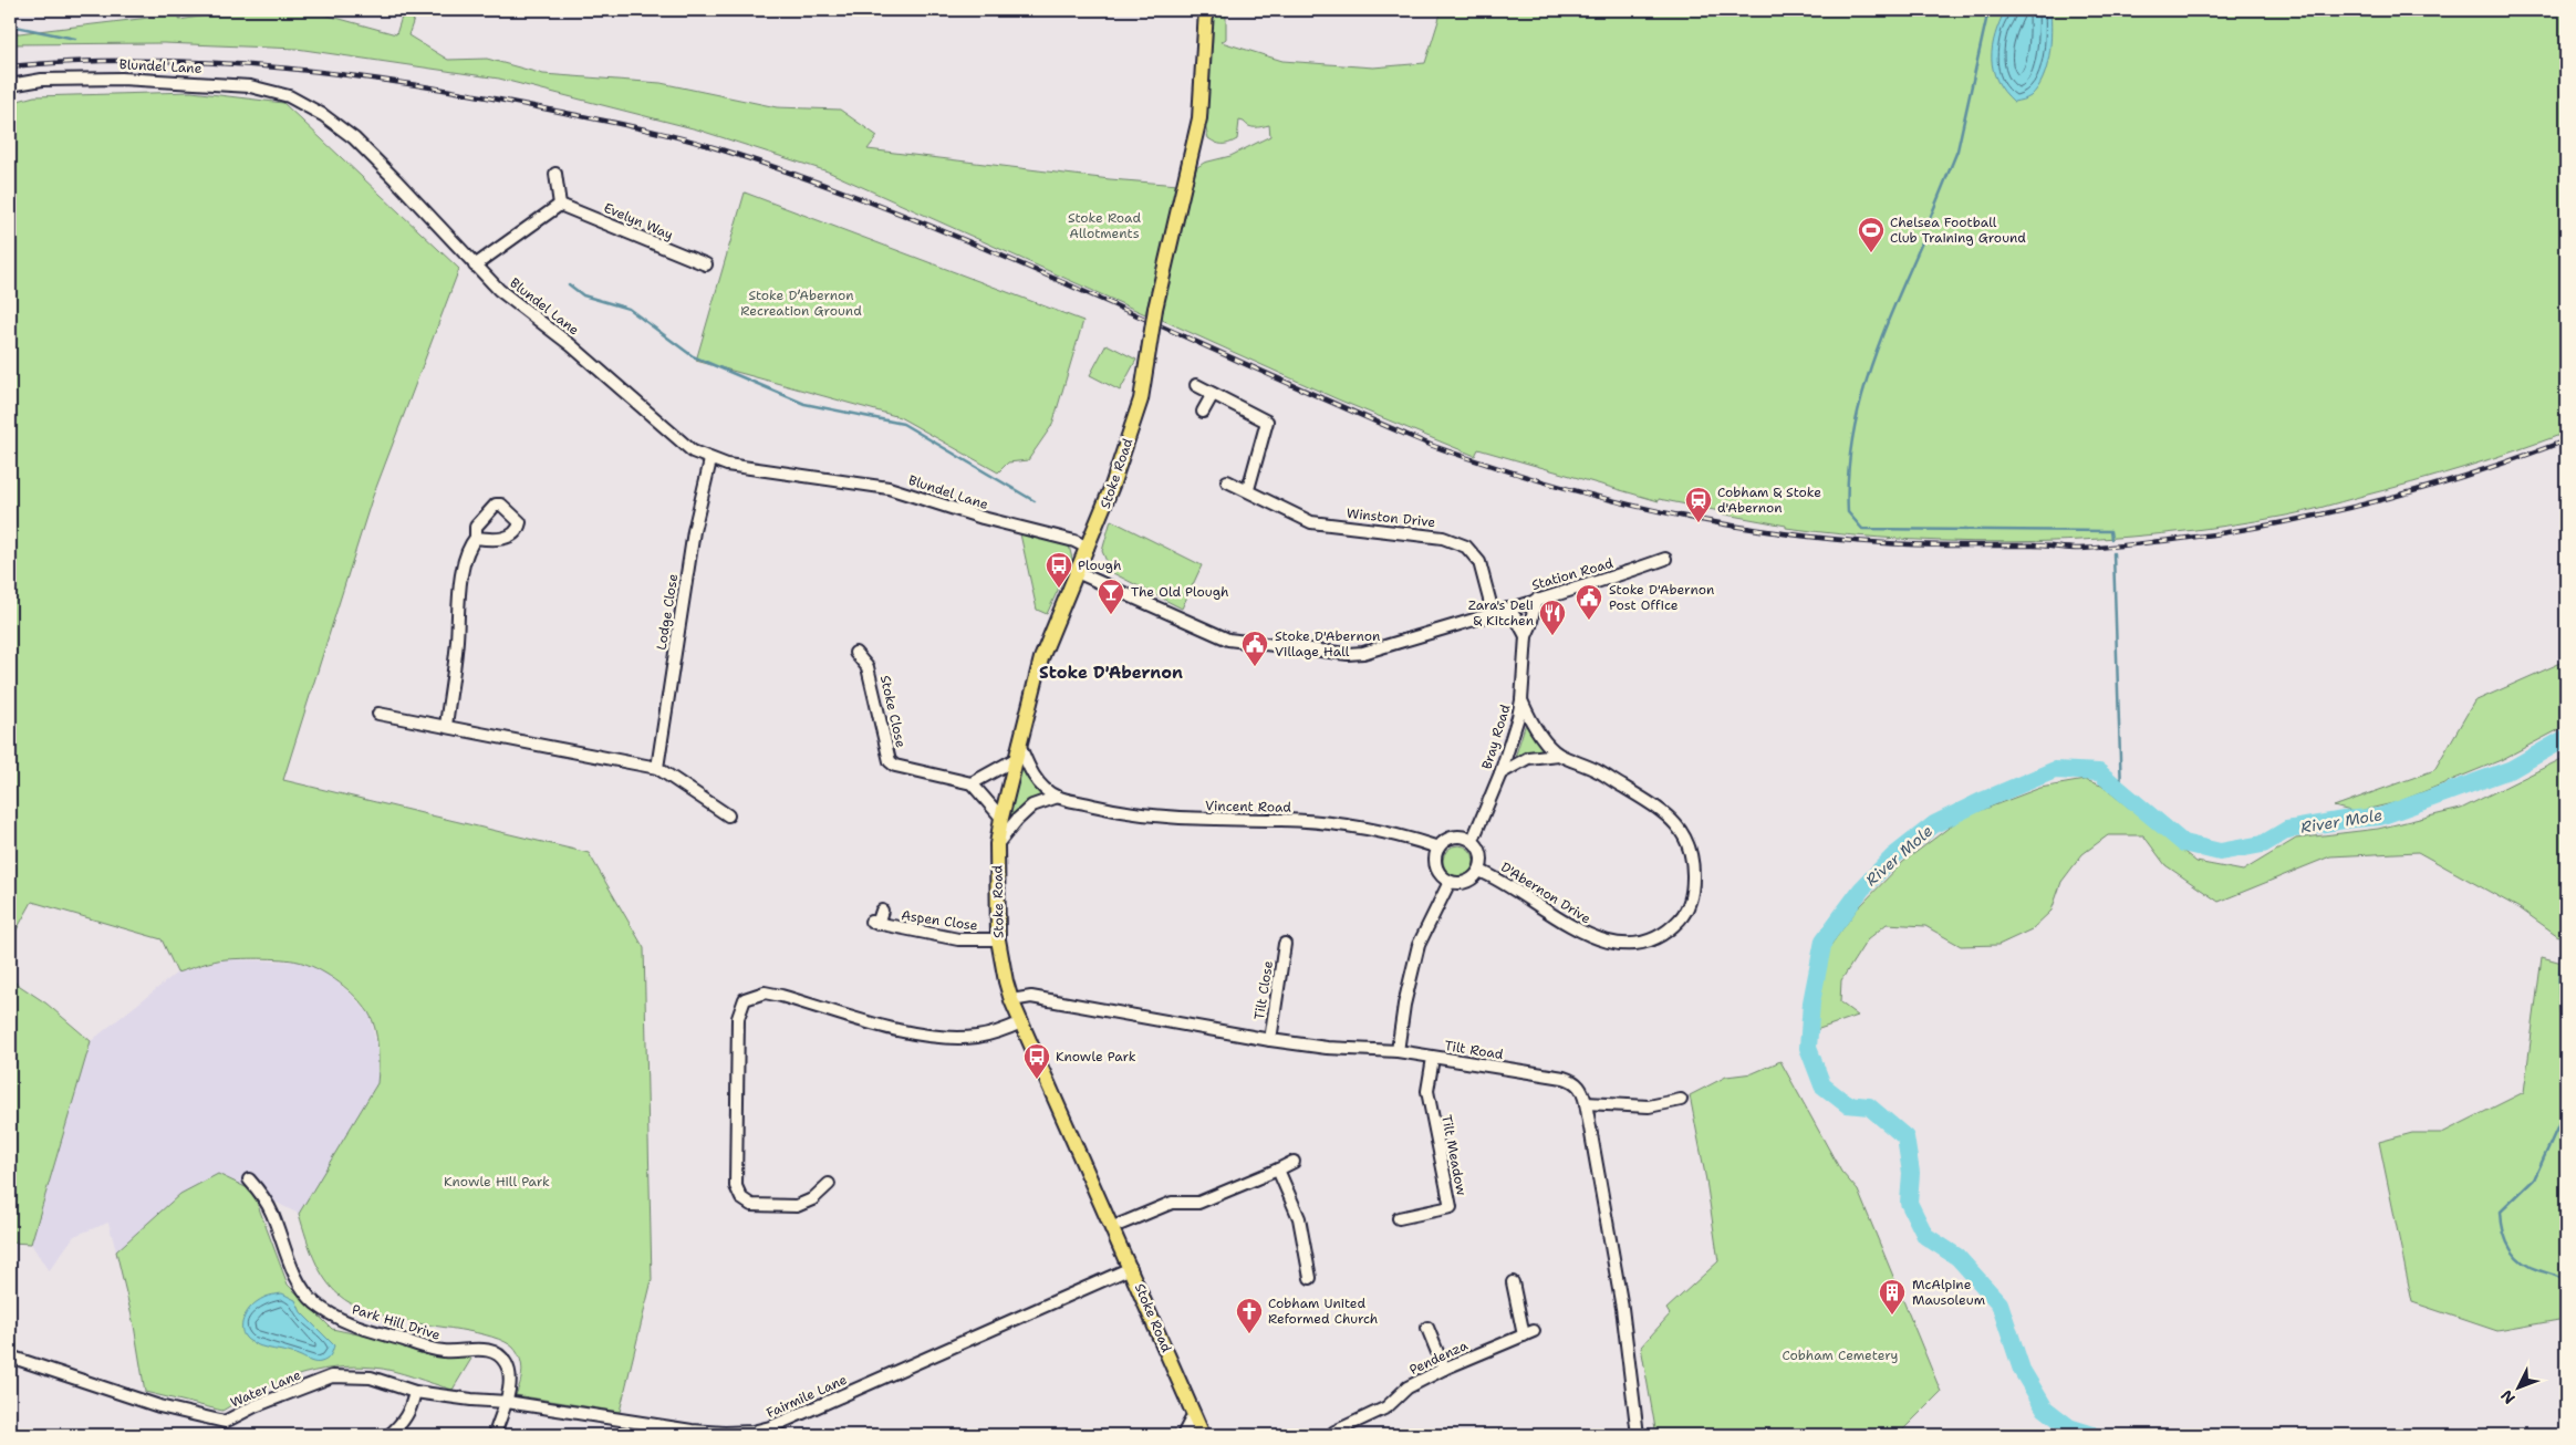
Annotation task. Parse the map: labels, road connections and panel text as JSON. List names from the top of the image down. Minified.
{"streets":{"main road":["Stoke Road"],"street":["Blundel Lane","Evelyn Way","Winston Drive","Station Road","Lodge Close","Stoke Close","Bray Road","Vincent Road","D'Abernon Drive","Aspen Close","Tilt Close","Tilt Road","Tilt Meadow","Park Hill Drive","Pendenza","Water Lane","Fairmile Lane"]},"crossings":[["Blundel Lane","Stoke Road"],["Blundel Lane","Lodge Close"],["Stoke Road","Station Road"],["Stoke Road","Vincent Road"],["Stoke Road","Aspen Close"],["Stoke Road","Tilt Road"],["Stoke Road","Fairmile Lane"],["Winston Drive","Station Road"],["Station Road","Bray Road"],["Bray Road","Vincent Road"],["Bray Road","D'Abernon Drive"],["Vincent Road","D'Abernon Drive"],["Tilt Close","Tilt Road"],["Tilt Road","Tilt Meadow"],["Park Hill Drive","Water Lane"],["Park Hill Drive","Fairmile Lane"],["Water Lane","Fairmile Lane"]],"districts":["Stoke D'Abernon"],"water":["River Mole"],"parks":["Stoke Road Allotments","Stoke D’Abernon Recreation Ground","Knowle Hill Park","Cobham Cemetery"],"places":{"sports":["Chelsea Football Club Training Ground"],"station":["Cobham & Stoke d'Abernon"],"bus stop":["Plough","Knowle Park"],"bar":["The Old Plough"],"public building":["Stoke D'Abernon Post Office","Stoke D'Abernon Village Hall"],"restaurant":["Zara's Deli & Kitchen"],"building":["McAlpine Mausoleum"],"church":["Cobham United Reformed Church"]},"north":"bottom left"}
